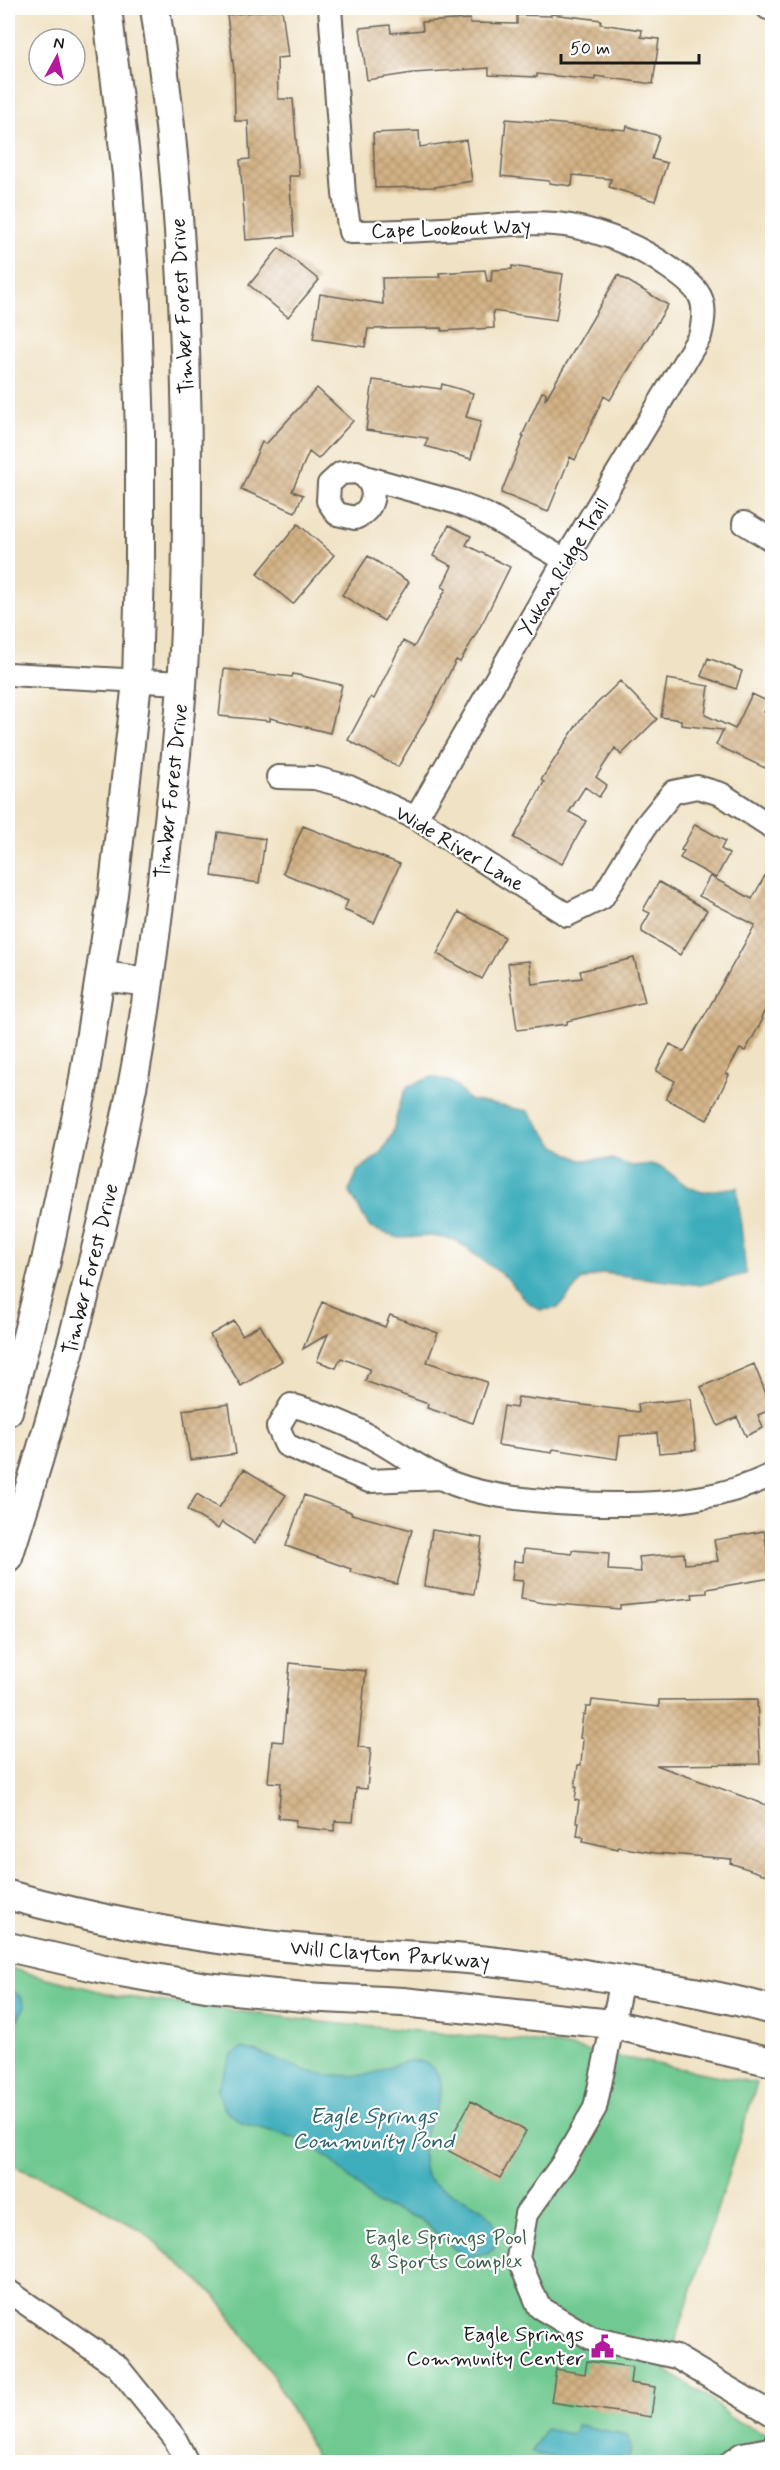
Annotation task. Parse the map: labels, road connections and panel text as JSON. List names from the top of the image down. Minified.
{"streets":{"main road":["Timber Forest Drive","Will Clayton Parkway"],"street":["Cape Lookout Way","Yukon Ridge Trail","Wide River Lane"]},"crossings":[["Cape Lookout Way","Yukon Ridge Trail"],["Yukon Ridge Trail","Wide River Lane"]],"water":["Eagle Springs Community Pond"],"parks":["Eagle Springs Pool & Sports Complex"],"places":{"public building":["Eagle Springs Community Center"]},"scale_bar":"50 m","north":"top"}
